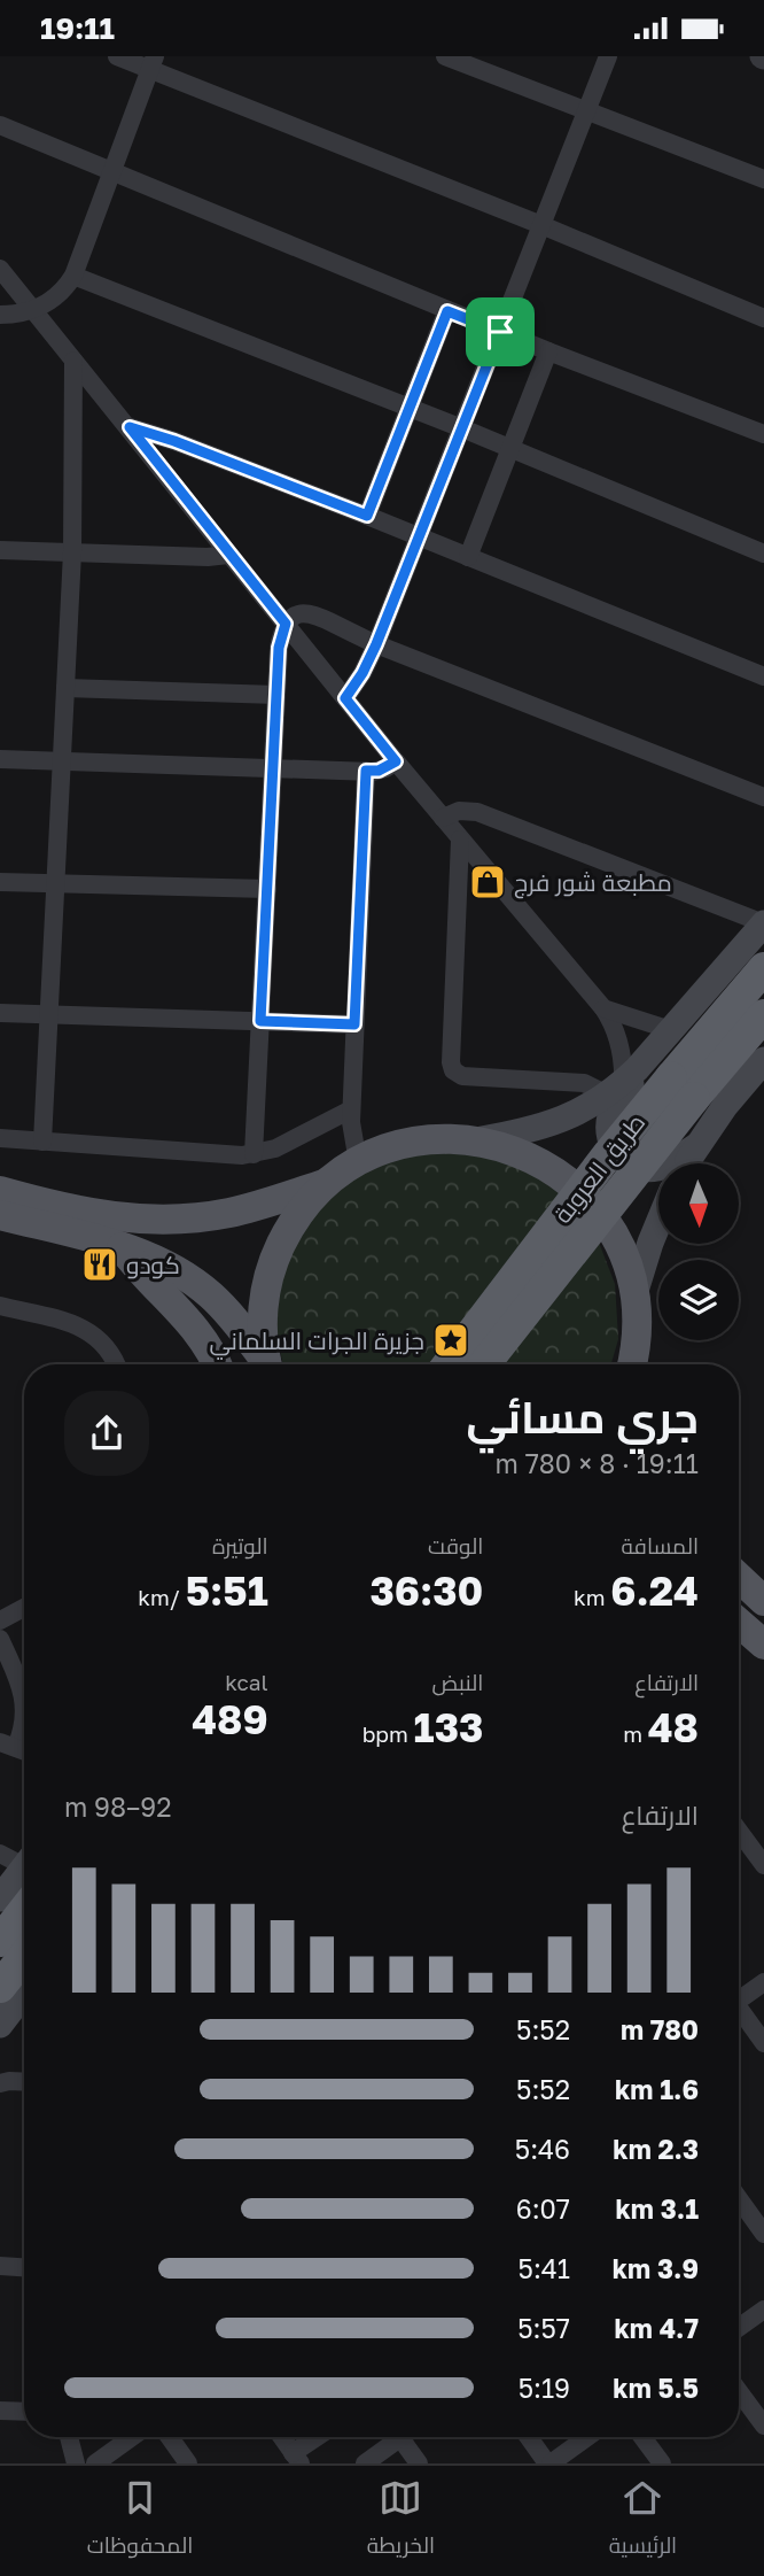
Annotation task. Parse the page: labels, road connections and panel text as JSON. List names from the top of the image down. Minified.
{"streets":{"highway":["طريق العروبة"]},"places":{"shop":["مطبعة شور فرج"],"restaurant":["كودو"],"place":["جزيرة الجرات السلماني"]},"north":"bottom","page":{"status":"19:11","heading":["جري مسائي","19:11 · 8 × 780 m"],"stats":[["المسافة","6.24 km"],["الوقت","36:30"],["الوتيرة","5:51 /km"],["الارتفاع","48 m"],["النبض","133 bpm"],["kcal","489"]],"chart":["الارتفاع","92–98 m"],"list":[{"name":"780 m","note":"5:52"},{"name":"1.6 km","note":"5:52"},{"name":"2.3 km","note":"5:46"},{"name":"3.1 km","note":"6:07"},{"name":"3.9 km","note":"5:41"},{"name":"4.7 km","note":"5:57"},{"name":"5.5 km","note":"5:19"}],"tabs":["الرئيسية","الخريطة","المحفوظات"]}}
